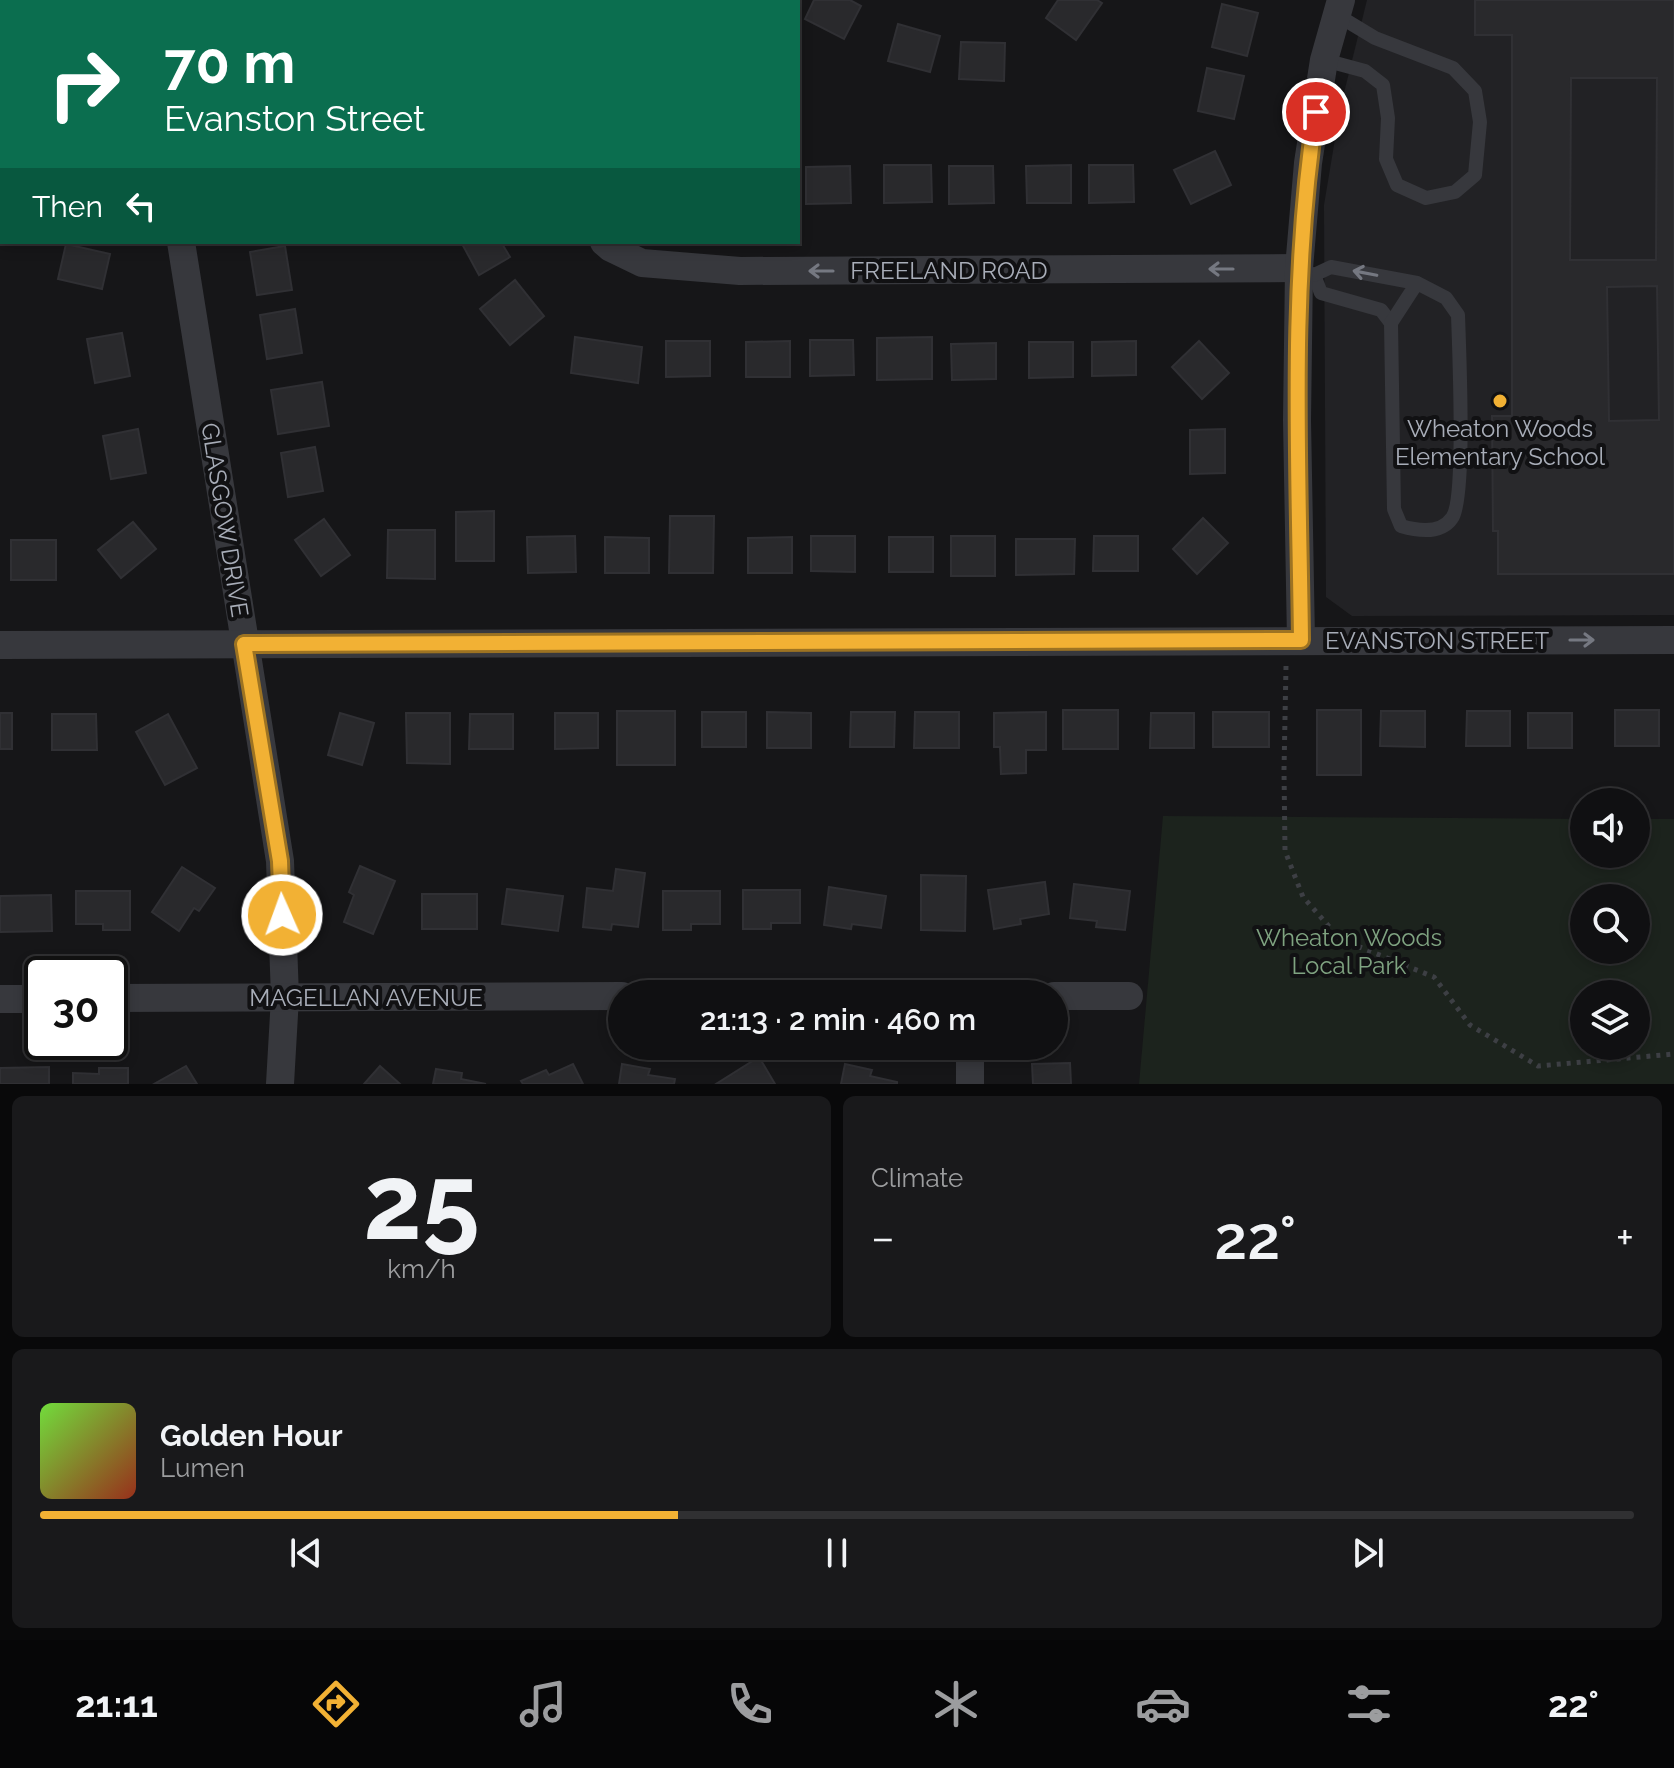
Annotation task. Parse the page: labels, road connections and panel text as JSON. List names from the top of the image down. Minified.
{"streets":{"street":["FREELAND ROAD","GLASGOW DRIVE","EVANSTON STREET","MAGELLAN AVENUE"]},"crossings":[["GLASGOW DRIVE","EVANSTON STREET"],["GLASGOW DRIVE","MAGELLAN AVENUE"]],"one_way":["FREELAND ROAD"],"parks":["Wheaton Woods Local Park"],"places":["Wheaton Woods Elementary School"],"page":{"turn":["70 m","Evanston Street"],"then":"Then","limit":"30","trip":"21:13 · 2 min · 460 m","tile":[["25","km/h"],"Climate"],"heat":["−","22°","+"],"song":["Golden Hour","Lumen"],"tabs":["21:11","22°"]}}
